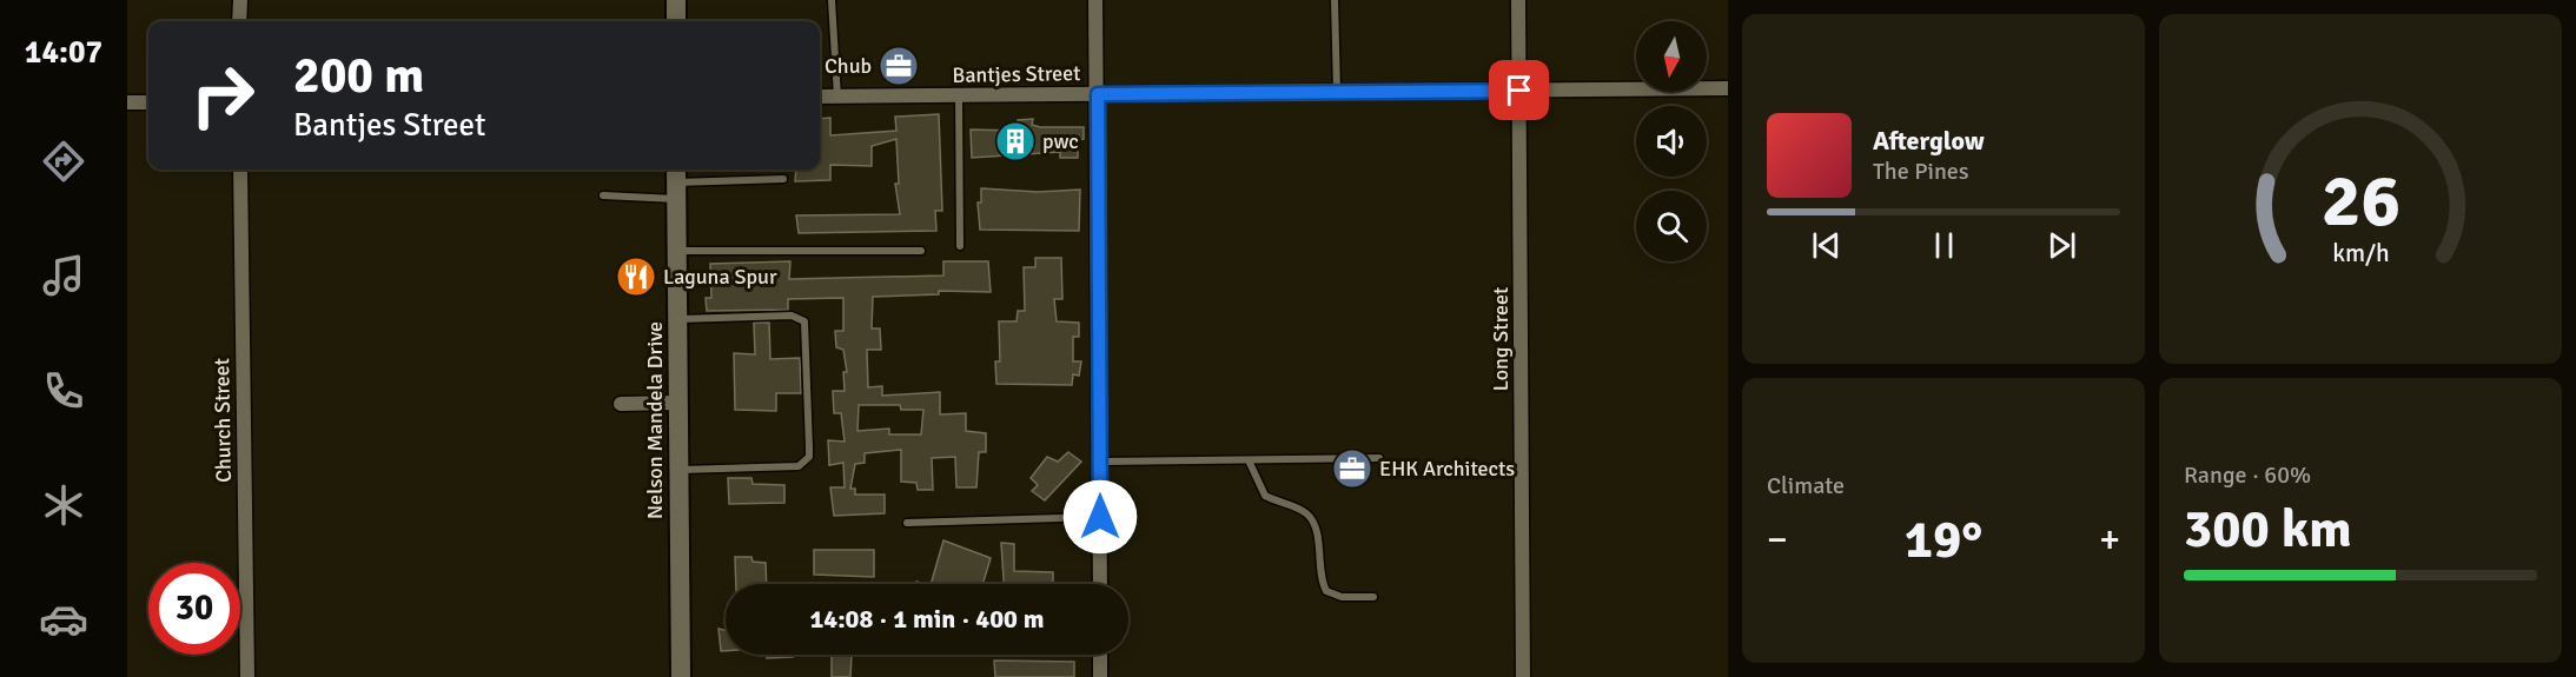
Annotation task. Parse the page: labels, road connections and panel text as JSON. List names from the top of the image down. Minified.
{"streets":{"main road":["Nelson Mandela Drive"],"street":["Bantjes Street","Long Street","Church Street"]},"crossings":[["Bantjes Street","Long Street"]],"places":{"office":["Chub","EHK Architects"],"building":["pwc"],"restaurant":["Laguna Spur"]},"north":"bottom","page":{"tabs":"14:07","turn":["200 m","Bantjes Street"],"song":["Afterglow","The Pines"],"tile":["Climate",["Range · 60%","300 km"]],"heat":["−","19°","+"],"limit":"30","trip":"14:08 · 1 min · 400 m","gauge":["26","km/h"]}}
